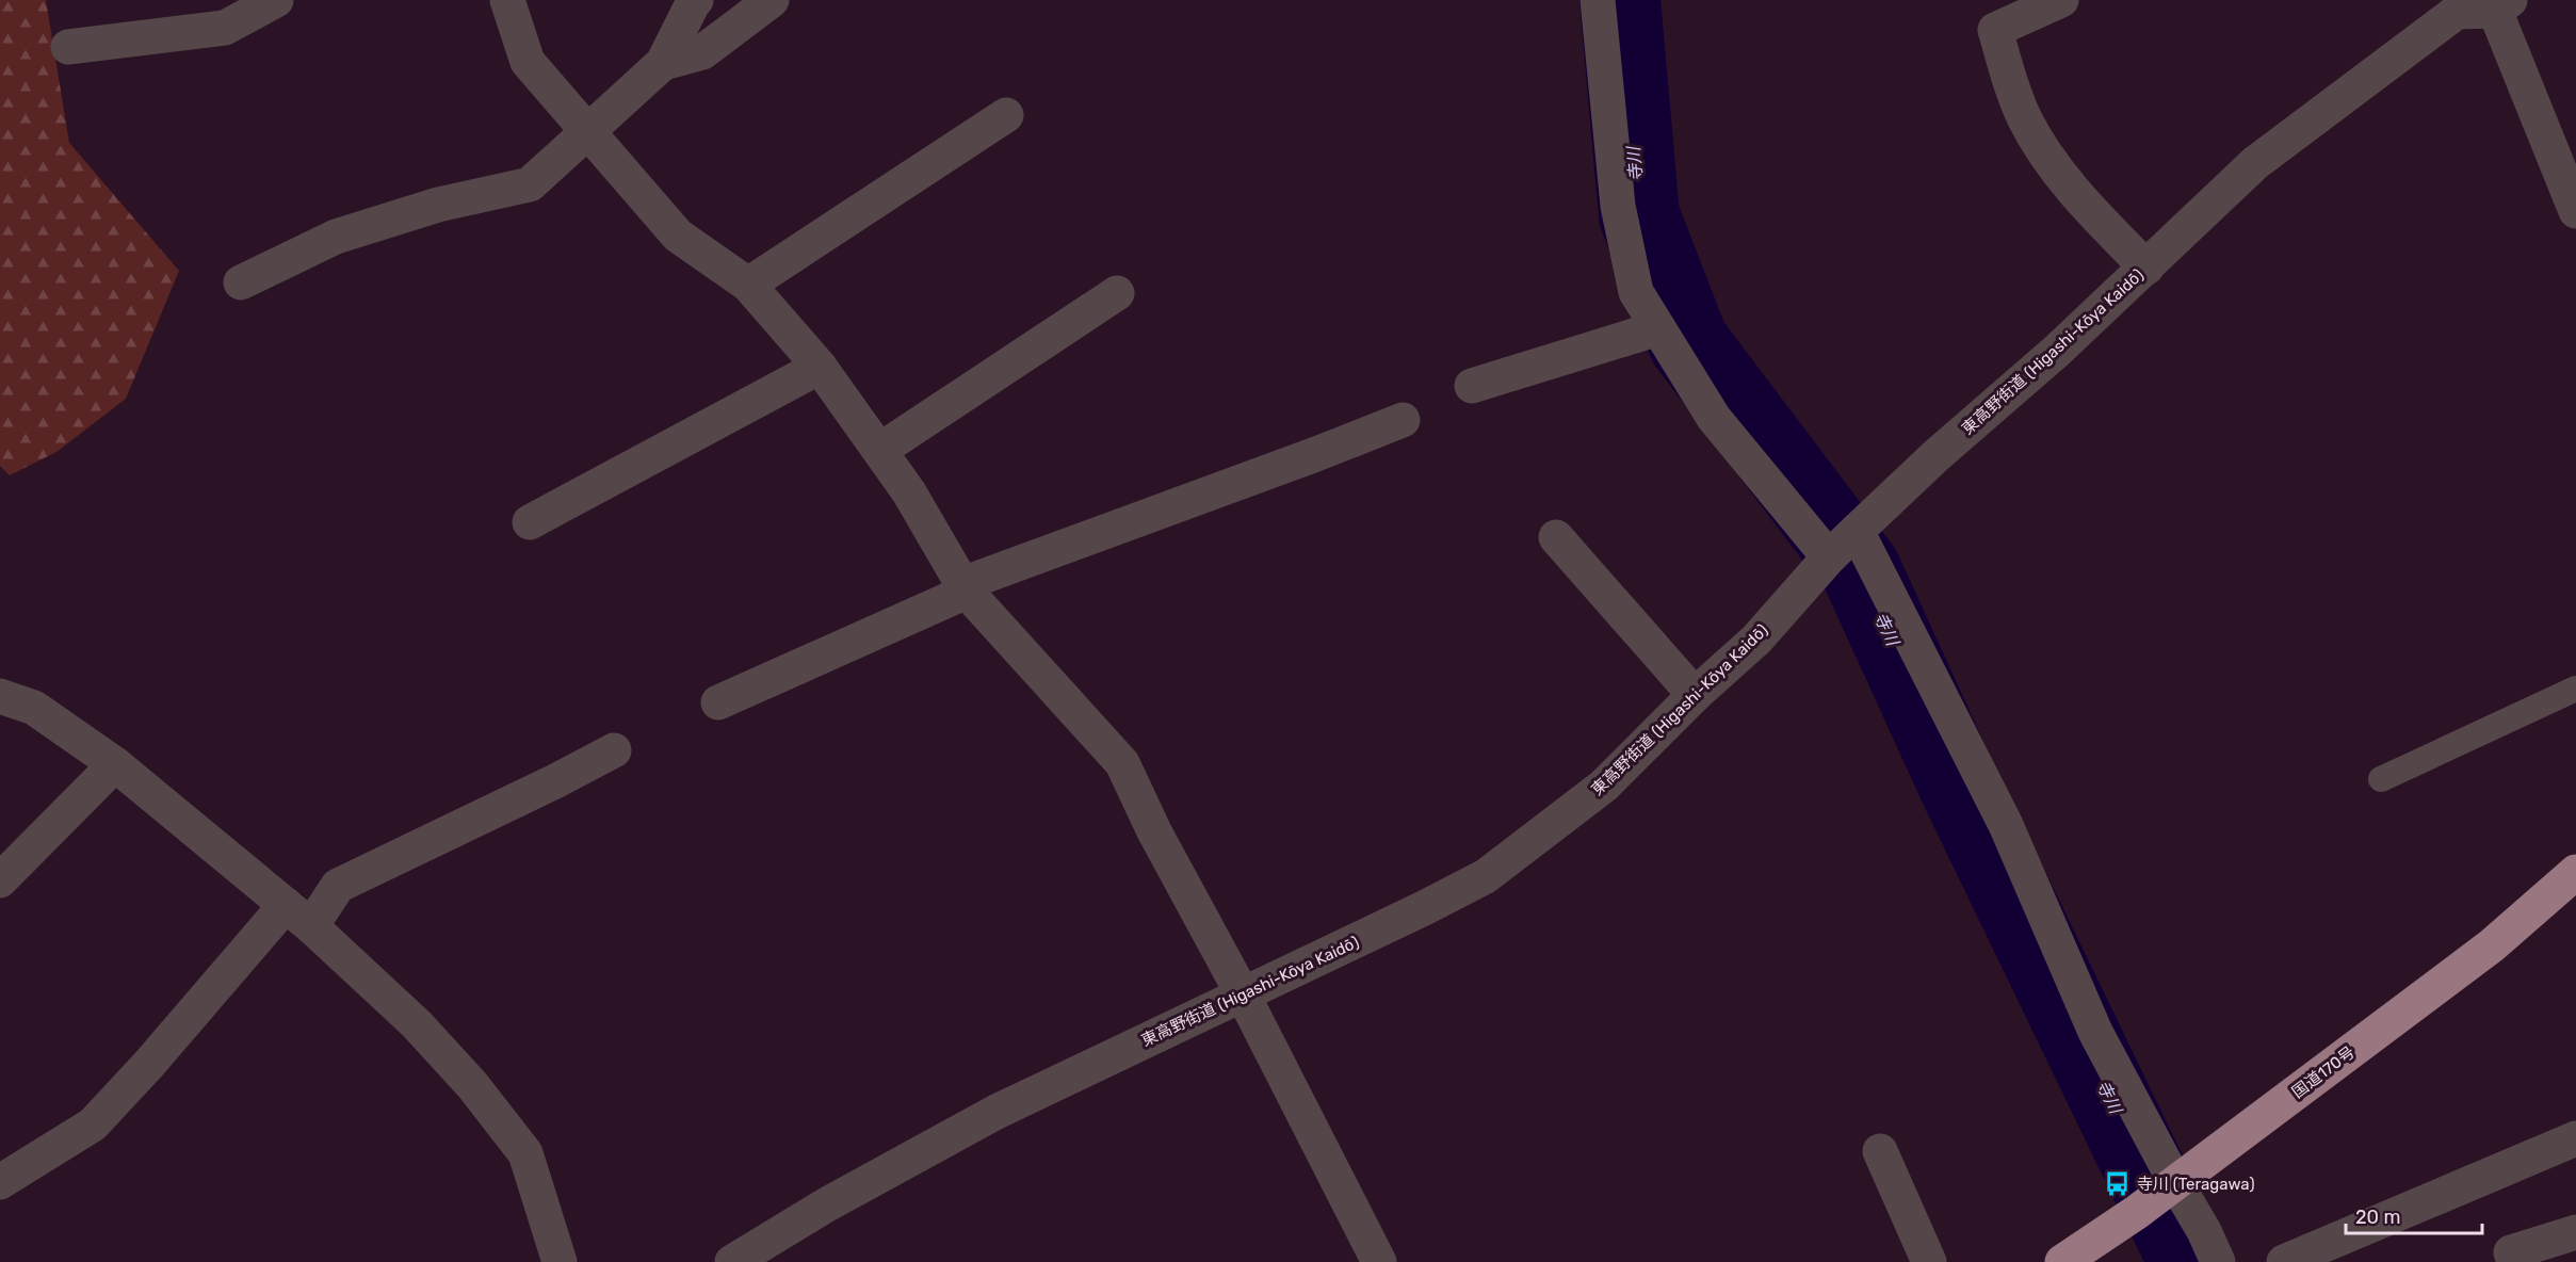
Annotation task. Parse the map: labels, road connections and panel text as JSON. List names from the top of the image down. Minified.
{"streets":{"highway":["国道170号"],"street":["東高野街道 (Higashi-Kōya Kaidō)"]},"water":["寺川"],"places":{"bus stop":["寺川 (Teragawa)"]},"scale_bar":"20 m"}
